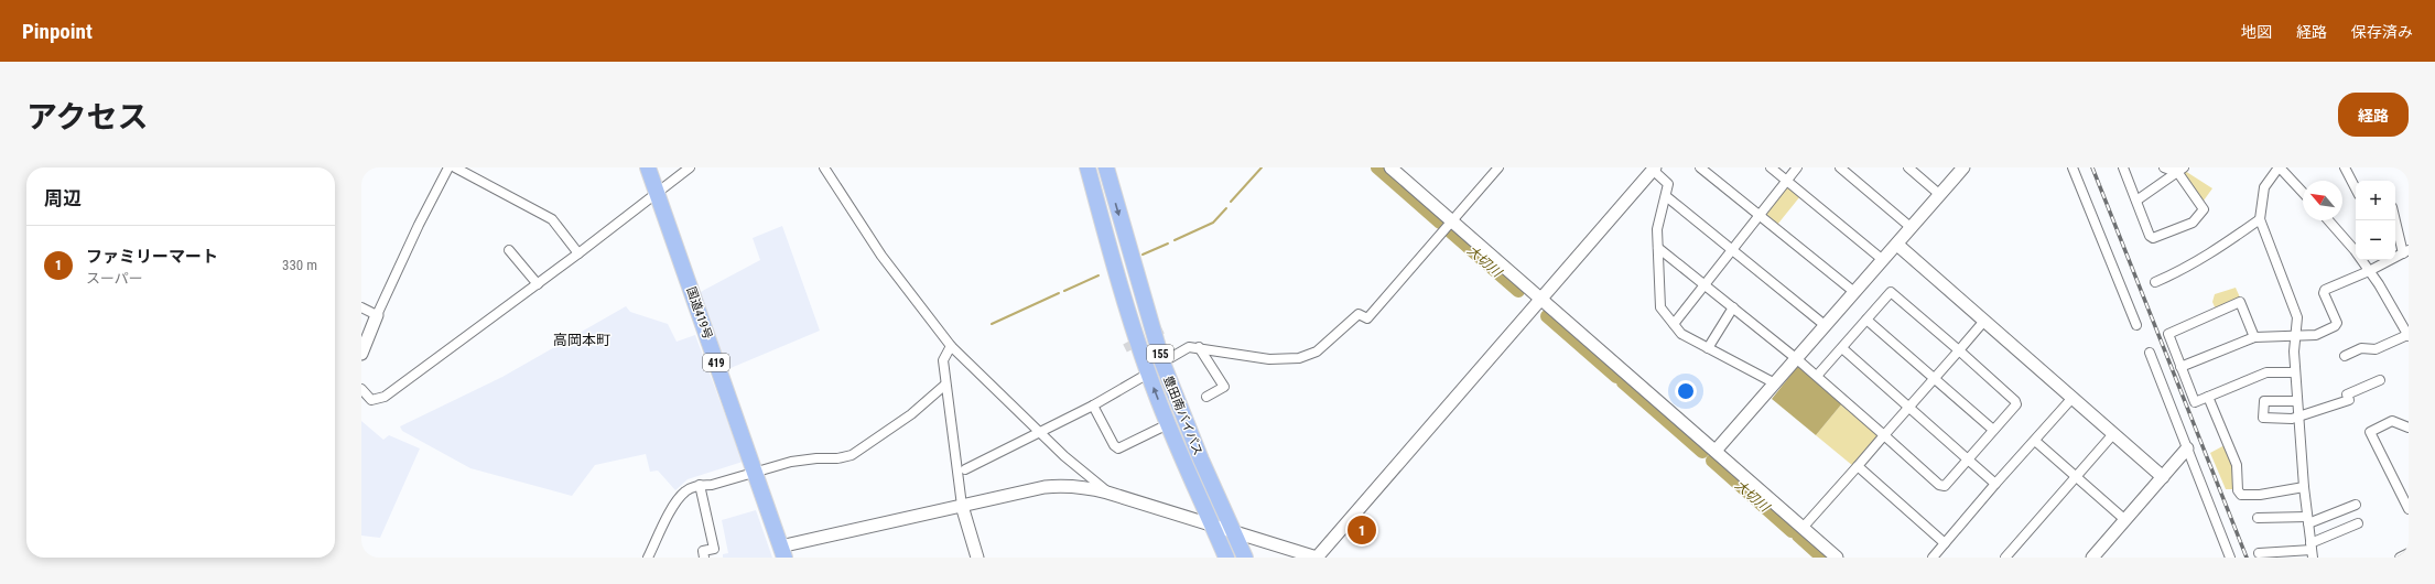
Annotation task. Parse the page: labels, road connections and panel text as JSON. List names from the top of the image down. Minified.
{"streets":{"highway":["国道419号","155","419","豊田南バイパス"]},"districts":["高岡本町"],"water":["大切川"],"north":"top left","page":{"header":"Pinpoint","nav":["地図","経路","保存済み"],"title":"アクセス","buttons":"経路","heading":"周辺","map_buttons":["+","−"],"list":[{"mark":"1","name":"ファミリーマート","note":"スーパー","value":"330 m"}],"pins":"1"}}
